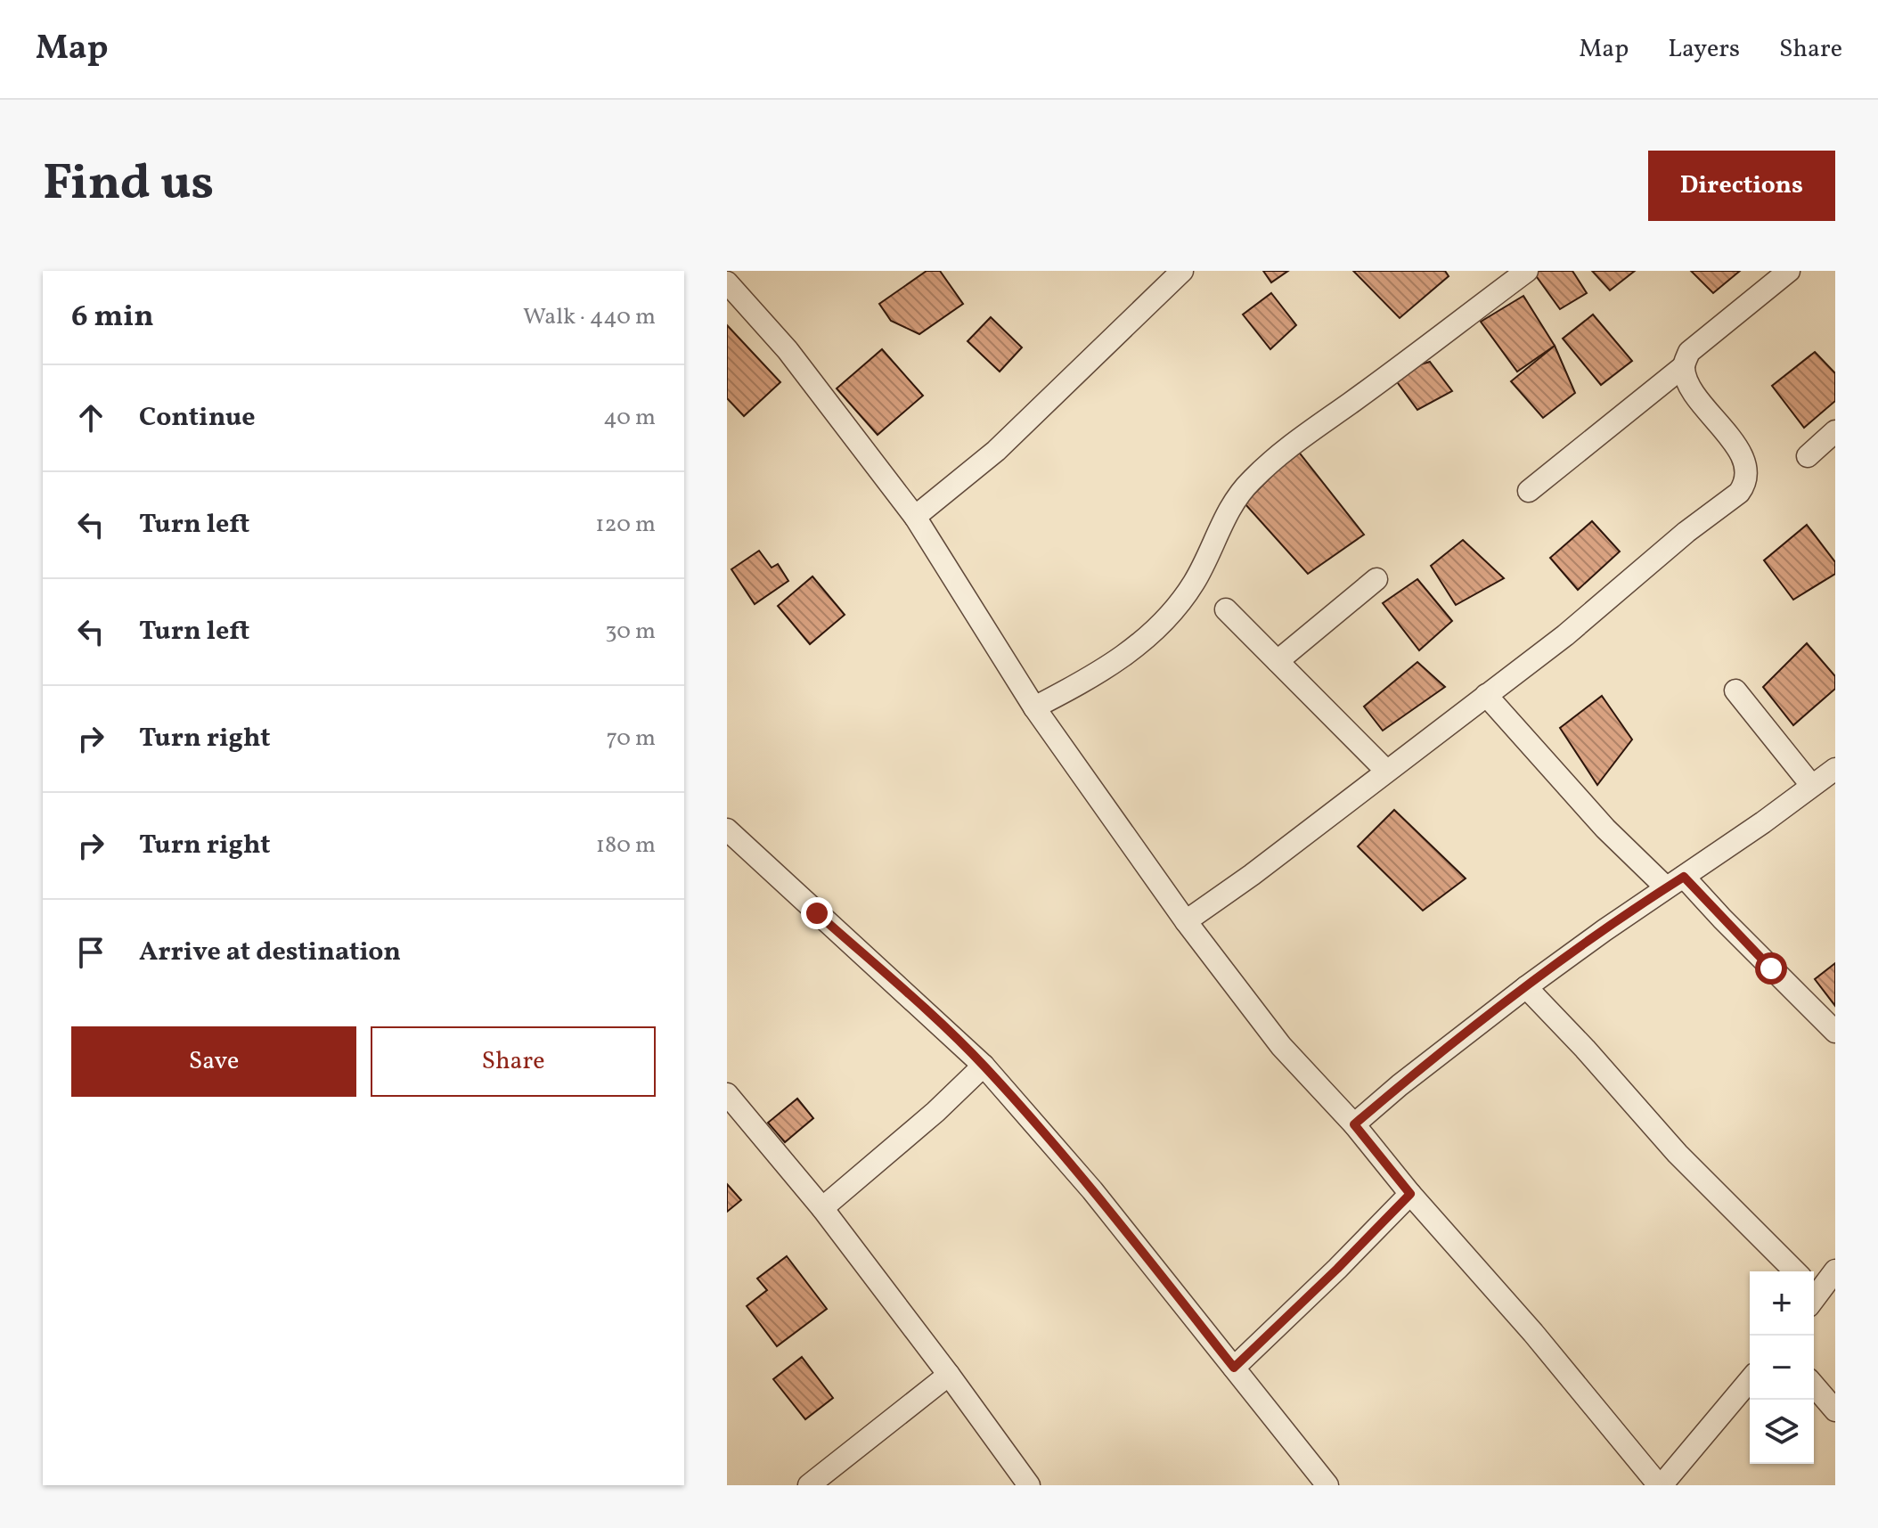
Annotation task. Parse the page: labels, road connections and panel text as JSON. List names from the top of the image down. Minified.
{"page":{"header":"Map","nav":["Map","Layers","Share"],"title":"Find us","buttons":["Directions",["Save","Share"]],"heading":["6 min","Walk · 440 m"],"list":[["Continue","40 m"],["Turn left","120 m"],["Turn left","30 m"],["Turn right","70 m"],["Turn right","180 m"],"Arrive at destination"],"map_buttons":["+","−"]}}
